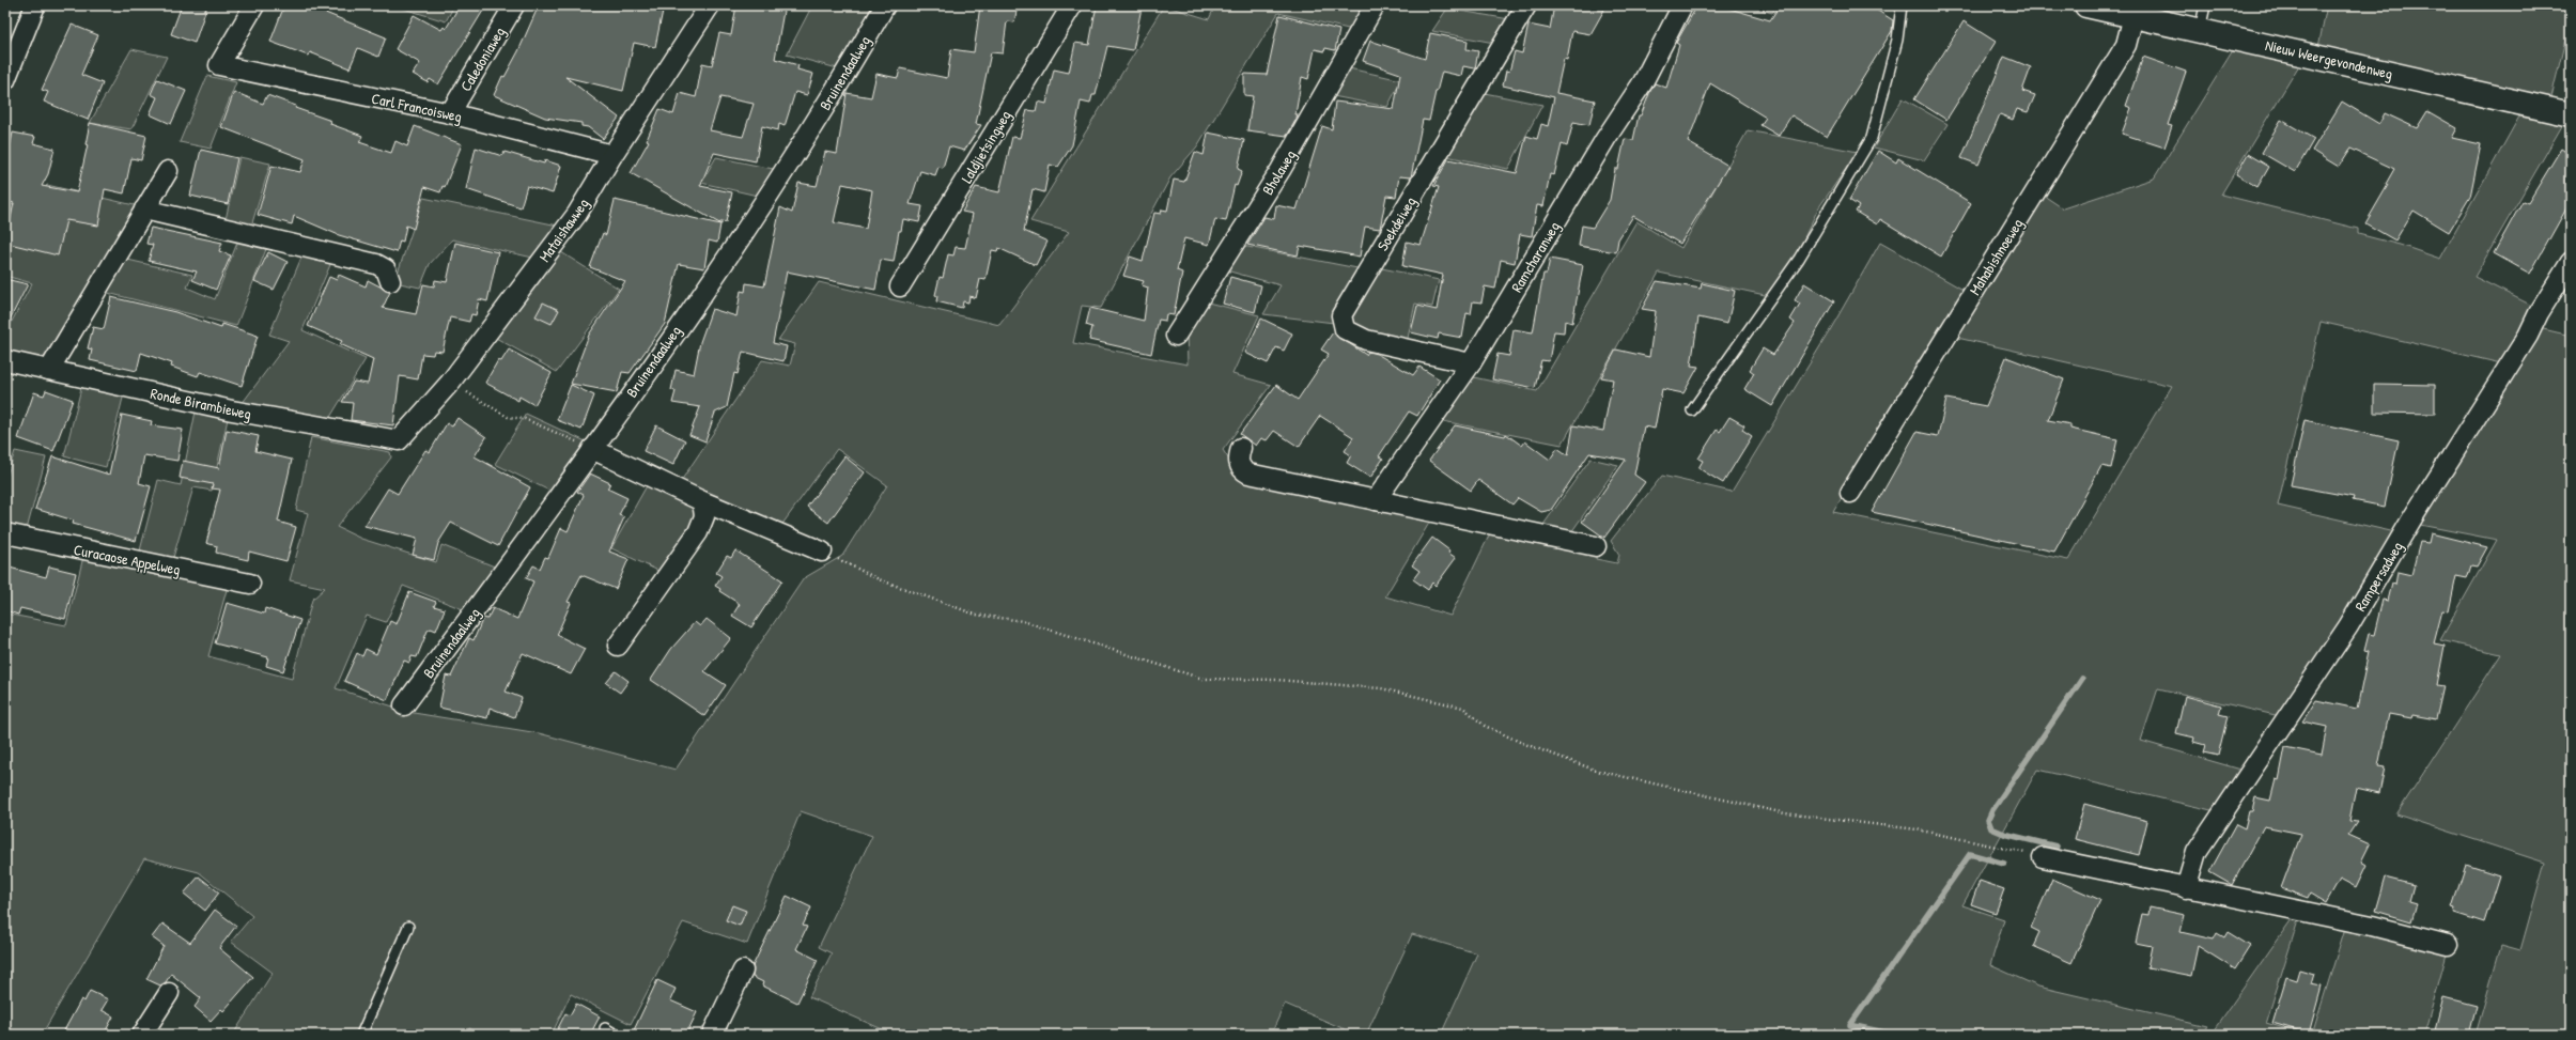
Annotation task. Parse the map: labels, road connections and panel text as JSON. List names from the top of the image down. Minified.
{"streets":{"street":["Caledoniaweg","Nieuw Weergevondenweg","Bruinendaalweg","Carl Francoisweg","Laldjietsingweg","Bholaweg","Soekdeiweg","Mataishawweg","Ramcharanweg","Mahabishnoeweg","Ronde Birambieweg","Curacaose Appelweg","Rampersadweg"]},"crossings":[["Caledoniaweg","Carl Francoisweg"],["Nieuw Weergevondenweg","Mahabishnoeweg"],["Carl Francoisweg","Mataishawweg"],["Soekdeiweg","Ramcharanweg"],["Mataishawweg","Ronde Birambieweg"]]}
